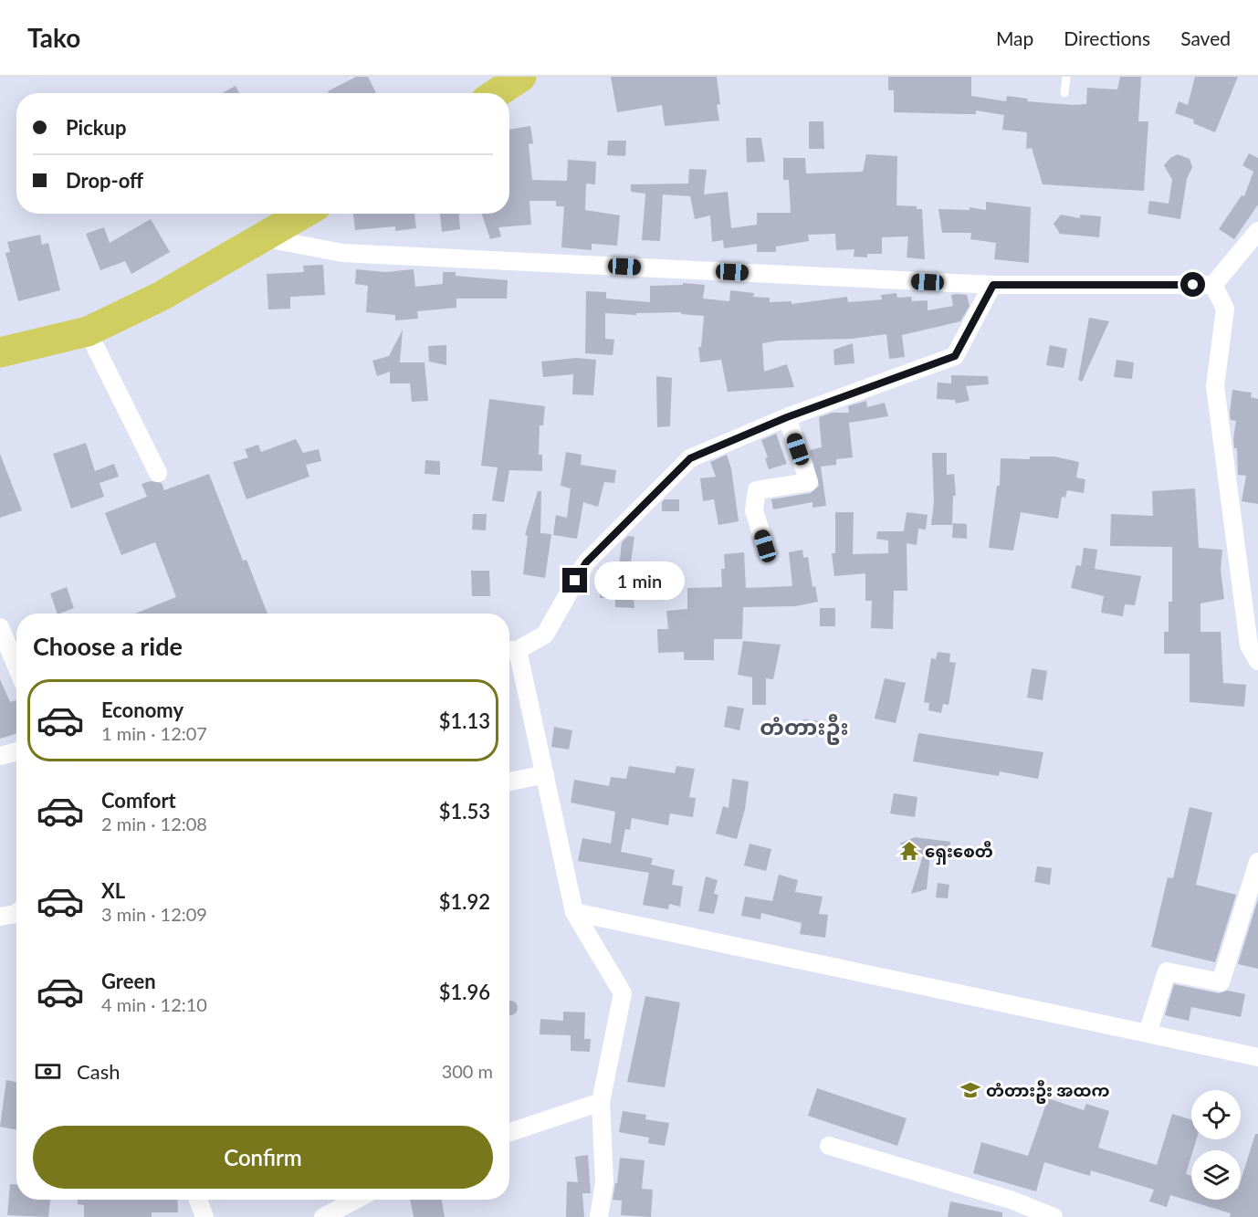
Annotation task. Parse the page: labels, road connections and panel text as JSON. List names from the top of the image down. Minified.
{"districts":["တံတားဦး"],"places":{"temple":["ရှေးစေတီ"],"school or university":["တံတားဦး အထက"]},"page":{"header":"Tako","nav":["Map","Directions","Saved"],"banner":["Pickup","Drop-off"],"bubble":"1 min","heading":"Choose a ride","list":[{"name":"Economy","note":"1 min · 12:07","value":"$1.13"},{"name":"Comfort","note":"2 min · 12:08","value":"$1.53"},{"name":"XL","note":"3 min · 12:09","value":"$1.92"},{"name":"Green","note":"4 min · 12:10","value":"$1.96"}],"pay":["Cash","300 m"],"buttons":"Confirm"}}
